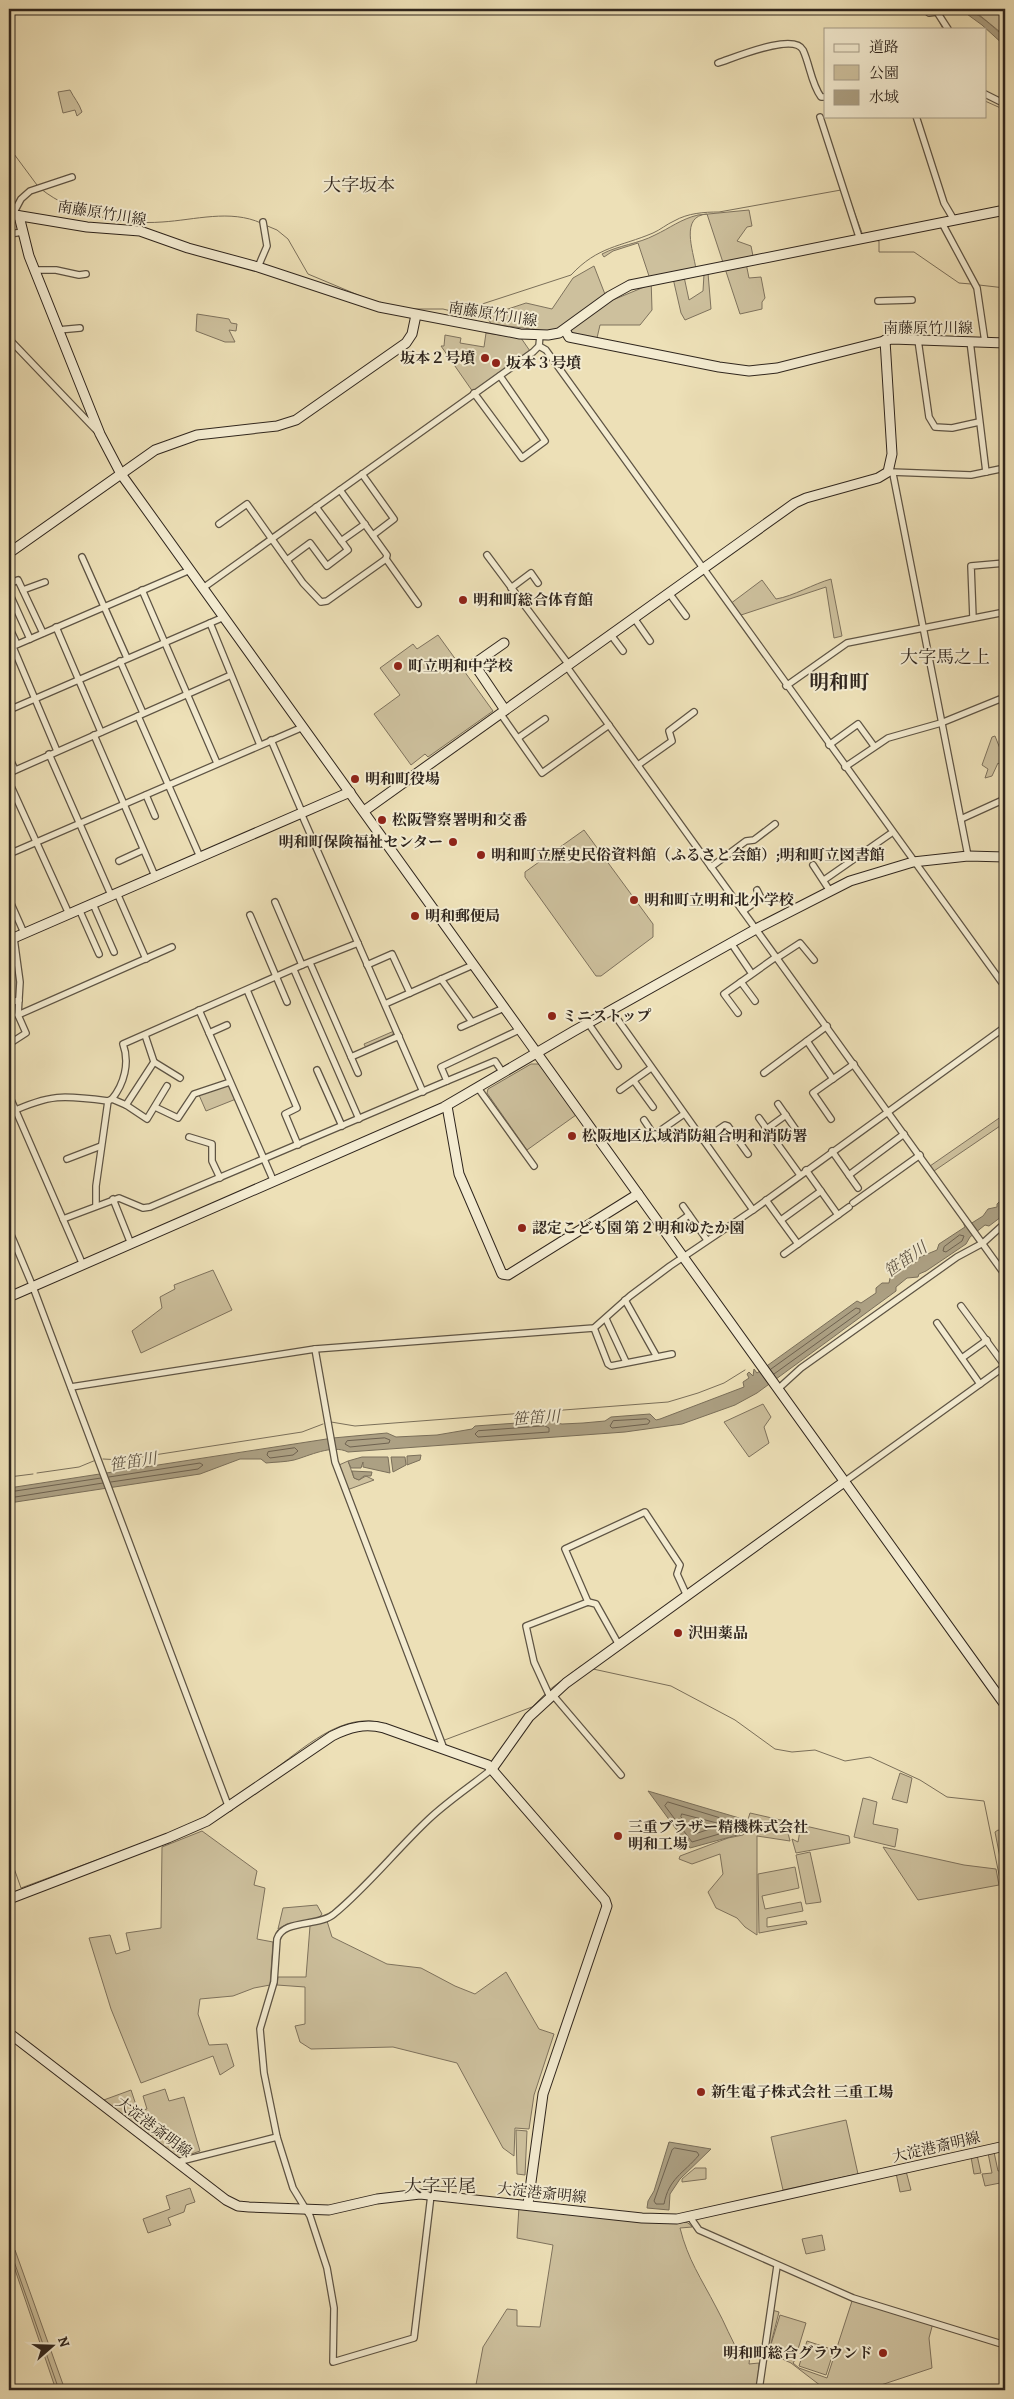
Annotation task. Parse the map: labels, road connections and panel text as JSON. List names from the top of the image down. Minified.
{"streets":{"street":["南藤原竹川線","大淀港斎明線"]},"districts":["大字坂本","大字馬之上","明和町","大字平尾"],"water":["笹笛川"],"places":["坂本２号墳","坂本３号墳","明和町総合体育館","町立明和中学校","明和町役場","松阪警察署明和交番","明和町保険福祉センター","明和町立歴史民俗資料館（ふるさと会館）;明和町立図書館","明和町立明和北小学校","明和郵便局","ミニストップ","松阪地区広域消防組合明和消防署","認定こども園 第２明和ゆたか園","沢田薬品","三重ブラザー精機株式会社 明和工場","新生電子株式会社 三重工場","明和町総合グラウンド"],"legend":["道路","公園","水域"],"north":"right"}
